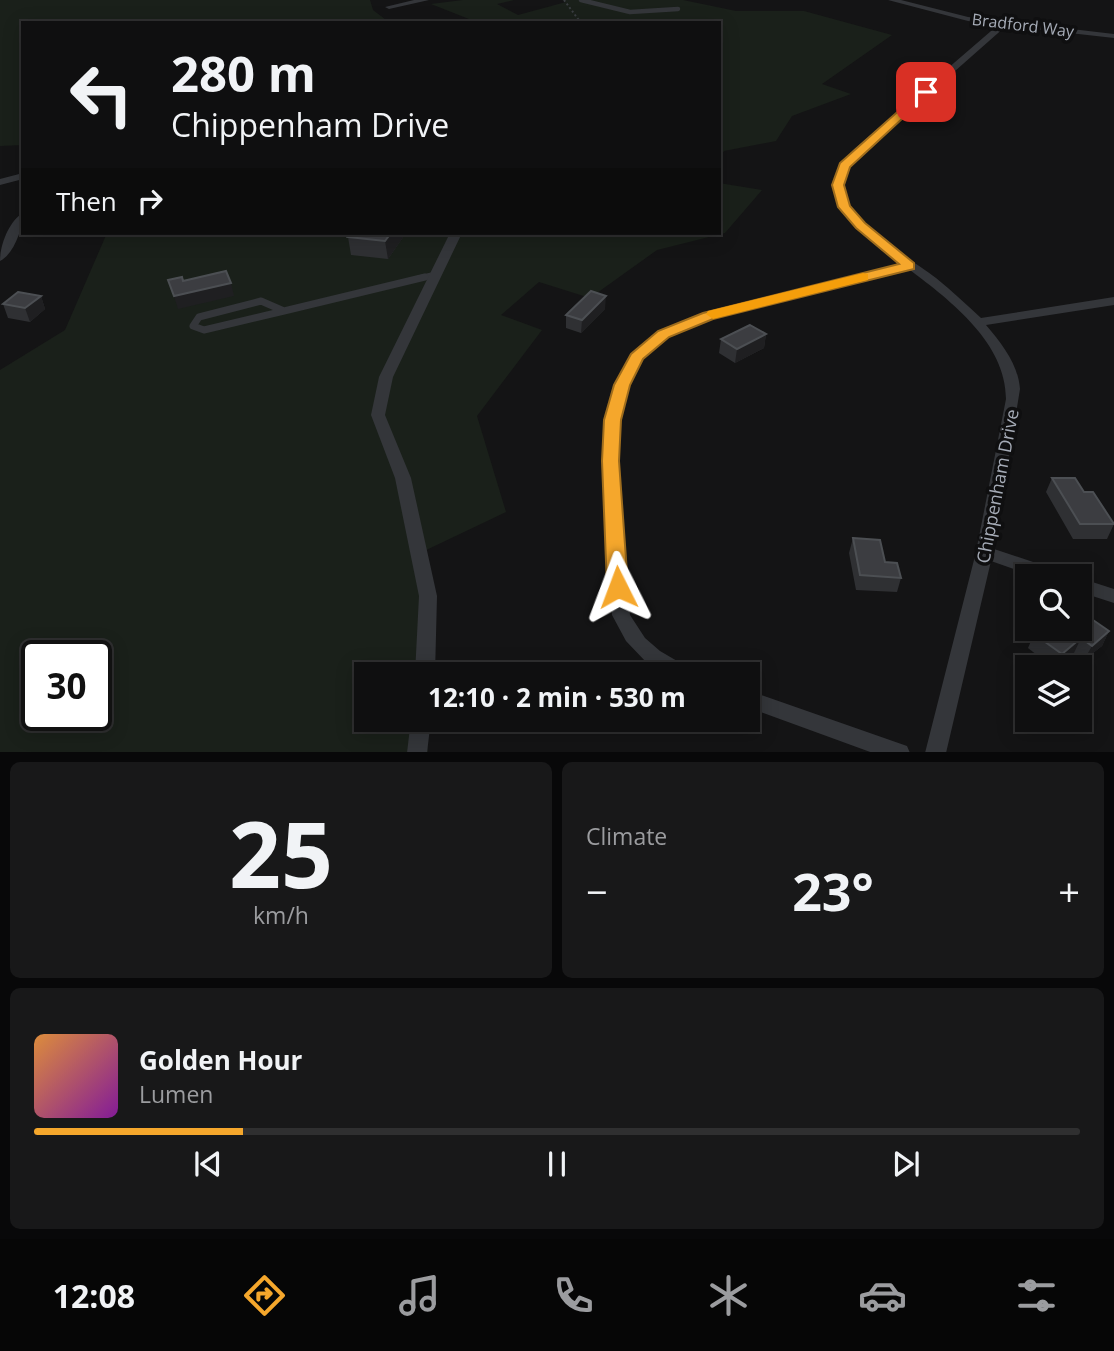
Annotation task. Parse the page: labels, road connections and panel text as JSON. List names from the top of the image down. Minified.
{"streets":{"street":["Bradford Way","Chippenham Drive"]},"crossings":[["Bradford Way","Chippenham Drive"]],"page":{"turn":["280 m","Chippenham Drive"],"then":"Then","limit":"30","trip":"12:10 · 2 min · 530 m","tile":[["25","km/h"],"Climate"],"heat":["−","23°","+"],"song":["Golden Hour","Lumen"],"tabs":"12:08"}}
